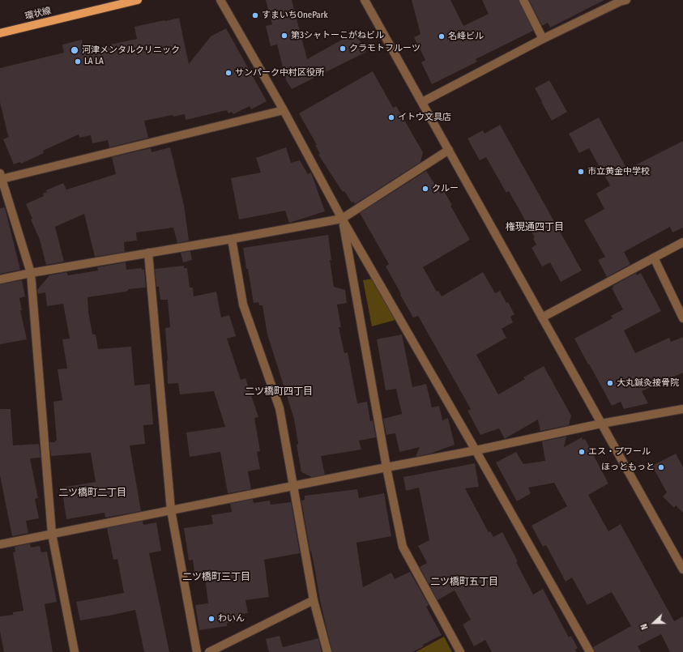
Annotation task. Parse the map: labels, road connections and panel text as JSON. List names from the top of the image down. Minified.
{"streets":{"main road":["環状線"]},"districts":["権現通四丁目","二ツ橋町四丁目","二ツ橋町二丁目","二ツ橋町三丁目","二ツ橋町五丁目"],"places":["すまいちOnePark","第3シャトーこがねビル","名峰ビル","クラモトフルーツ","河津メンタルクリニック","LA LA","サンパーク中村区役所","イトウ文具店","市立黄金中学校","クルー","大丸鍼灸接骨院","エス・プワール","ほっともっと","わいん"],"north":"left"}
